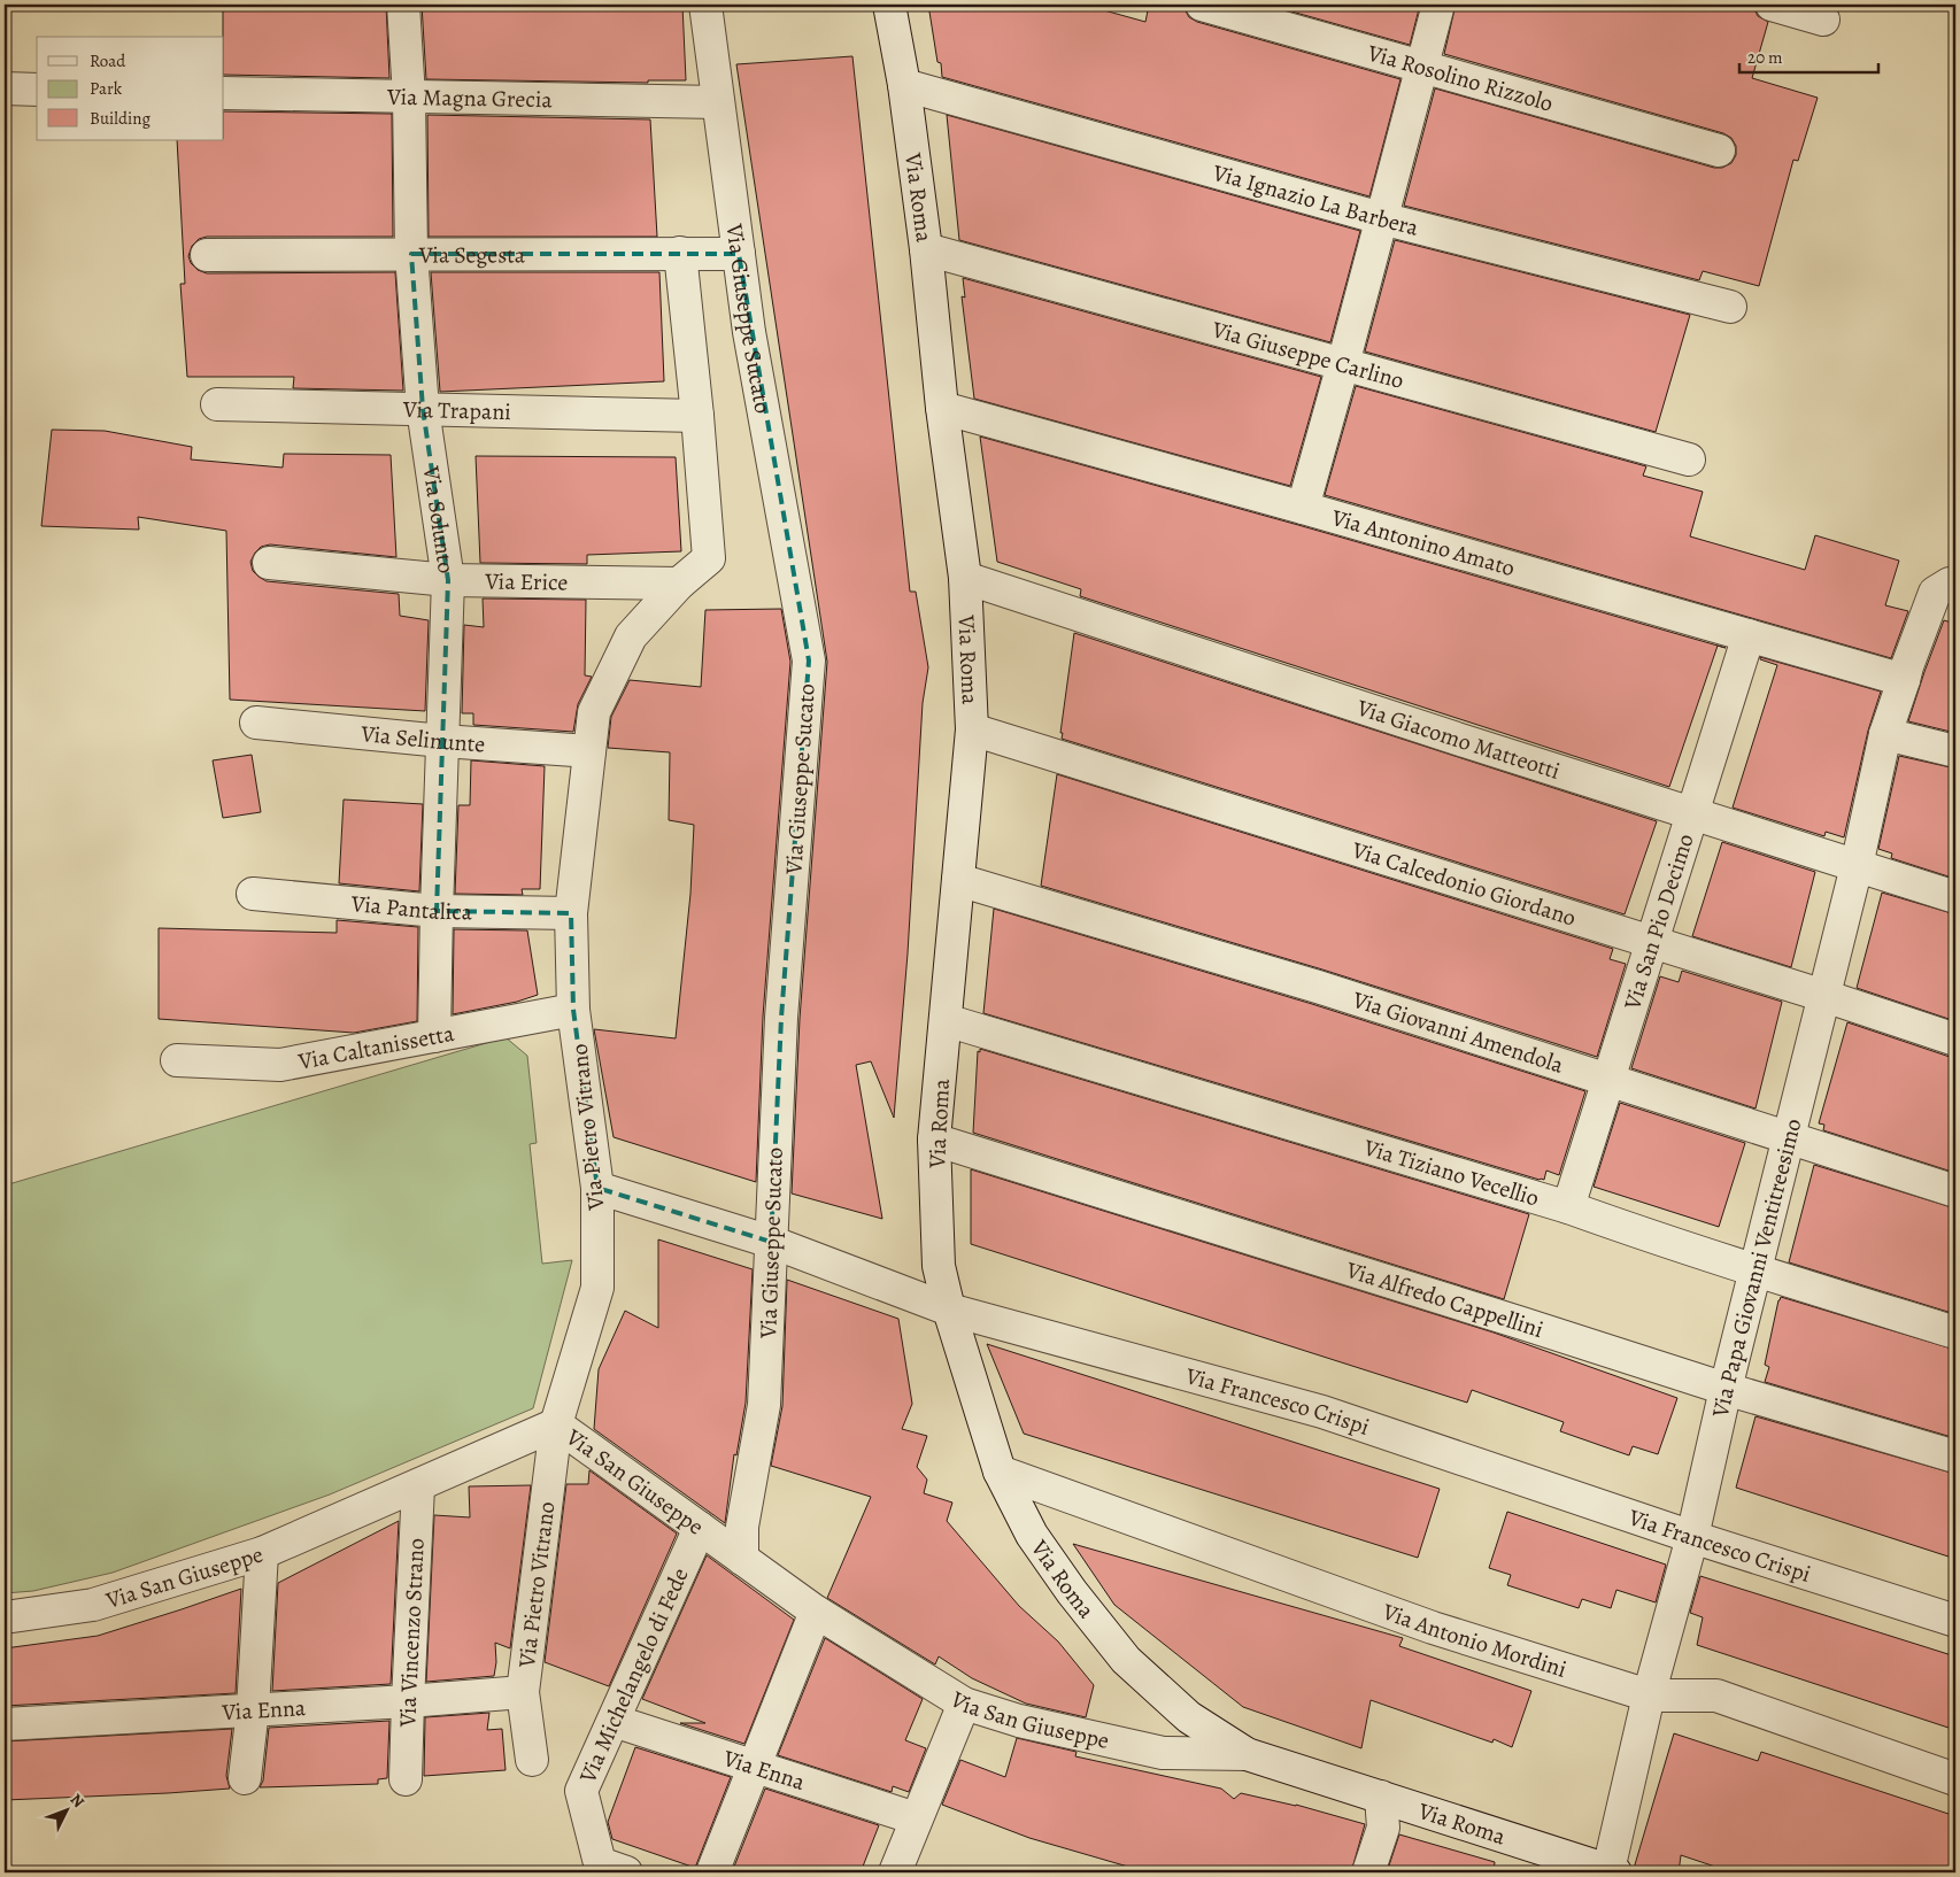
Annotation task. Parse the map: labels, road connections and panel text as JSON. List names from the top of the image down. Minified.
{"streets":{"street":["Via Rosolino Rizzolo","Via Magna Grecia","Via Roma","Via Ignazio La Barbera","Via Segesta","Via Giuseppe Sucato","Via Giuseppe Carlino","Via Trapani","Via Solunto","Via Antonino Amato","Via Erice","Via Selinunte","Via Giacomo Matteotti","Via Calcedonio Giordano","Via Pantalica","Via San Pio Decimo","Via Giovanni Amendola","Via Caltanissetta","Via Pietro Vitrano","Via Tiziano Vecellio","Via Papa Giovanni Ventitreesimo","Via Alfredo Cappellini","Via Francesco Crispi","Via San Giuseppe","Via Vincenzo Strano","Via Antonio Mordini","Via Michelangelo di Fede","Via Enna"]},"crossings":[["Via Magna Grecia","Via Giuseppe Sucato"],["Via Magna Grecia","Via Solunto"],["Via Roma","Via Ignazio La Barbera"],["Via Roma","Via Giuseppe Carlino"],["Via Roma","Via Antonino Amato"],["Via Roma","Via Giacomo Matteotti"],["Via Roma","Via Calcedonio Giordano"],["Via Roma","Via Giovanni Amendola"],["Via Roma","Via Tiziano Vecellio"],["Via Roma","Via Papa Giovanni Ventitreesimo"],["Via Roma","Via Alfredo Cappellini"],["Via Roma","Via Francesco Crispi"],["Via Roma","Via San Giuseppe"],["Via Roma","Via Antonio Mordini"],["Via Segesta","Via Giuseppe Sucato"],["Via Segesta","Via Solunto"],["Via Giuseppe Sucato","Via Francesco Crispi"],["Via Giuseppe Sucato","Via San Giuseppe"],["Via Trapani","Via Solunto"],["Via Solunto","Via Erice"],["Via Solunto","Via Selinunte"],["Via Solunto","Via Pantalica"],["Via Solunto","Via Caltanissetta"],["Via Antonino Amato","Via San Pio Decimo"],["Via Antonino Amato","Via Papa Giovanni Ventitreesimo"],["Via Erice","Via Pietro Vitrano"],["Via Selinunte","Via Pietro Vitrano"],["Via Giacomo Matteotti","Via San Pio Decimo"],["Via Giacomo Matteotti","Via Papa Giovanni Ventitreesimo"],["Via Calcedonio Giordano","Via San Pio Decimo"],["Via Calcedonio Giordano","Via Papa Giovanni Ventitreesimo"],["Via Pantalica","Via Pietro Vitrano"],["Via San Pio Decimo","Via Giovanni Amendola"],["Via San Pio Decimo","Via Tiziano Vecellio"],["Via Giovanni Amendola","Via Papa Giovanni Ventitreesimo"],["Via Caltanissetta","Via Pietro Vitrano"],["Via Pietro Vitrano","Via Francesco Crispi"],["Via Pietro Vitrano","Via San Giuseppe"],["Via Pietro Vitrano","Via Enna"],["Via Tiziano Vecellio","Via Papa Giovanni Ventitreesimo"],["Via Papa Giovanni Ventitreesimo","Via Alfredo Cappellini"],["Via Papa Giovanni Ventitreesimo","Via Francesco Crispi"],["Via Papa Giovanni Ventitreesimo","Via Antonio Mordini"],["Via San Giuseppe","Via Vincenzo Strano"],["Via San Giuseppe","Via Michelangelo di Fede"],["Via Vincenzo Strano","Via Enna"],["Via Michelangelo di Fede","Via Enna"]],"legend":["Road","Park","Building"],"scale_bar":"20 m","north":"top right"}
